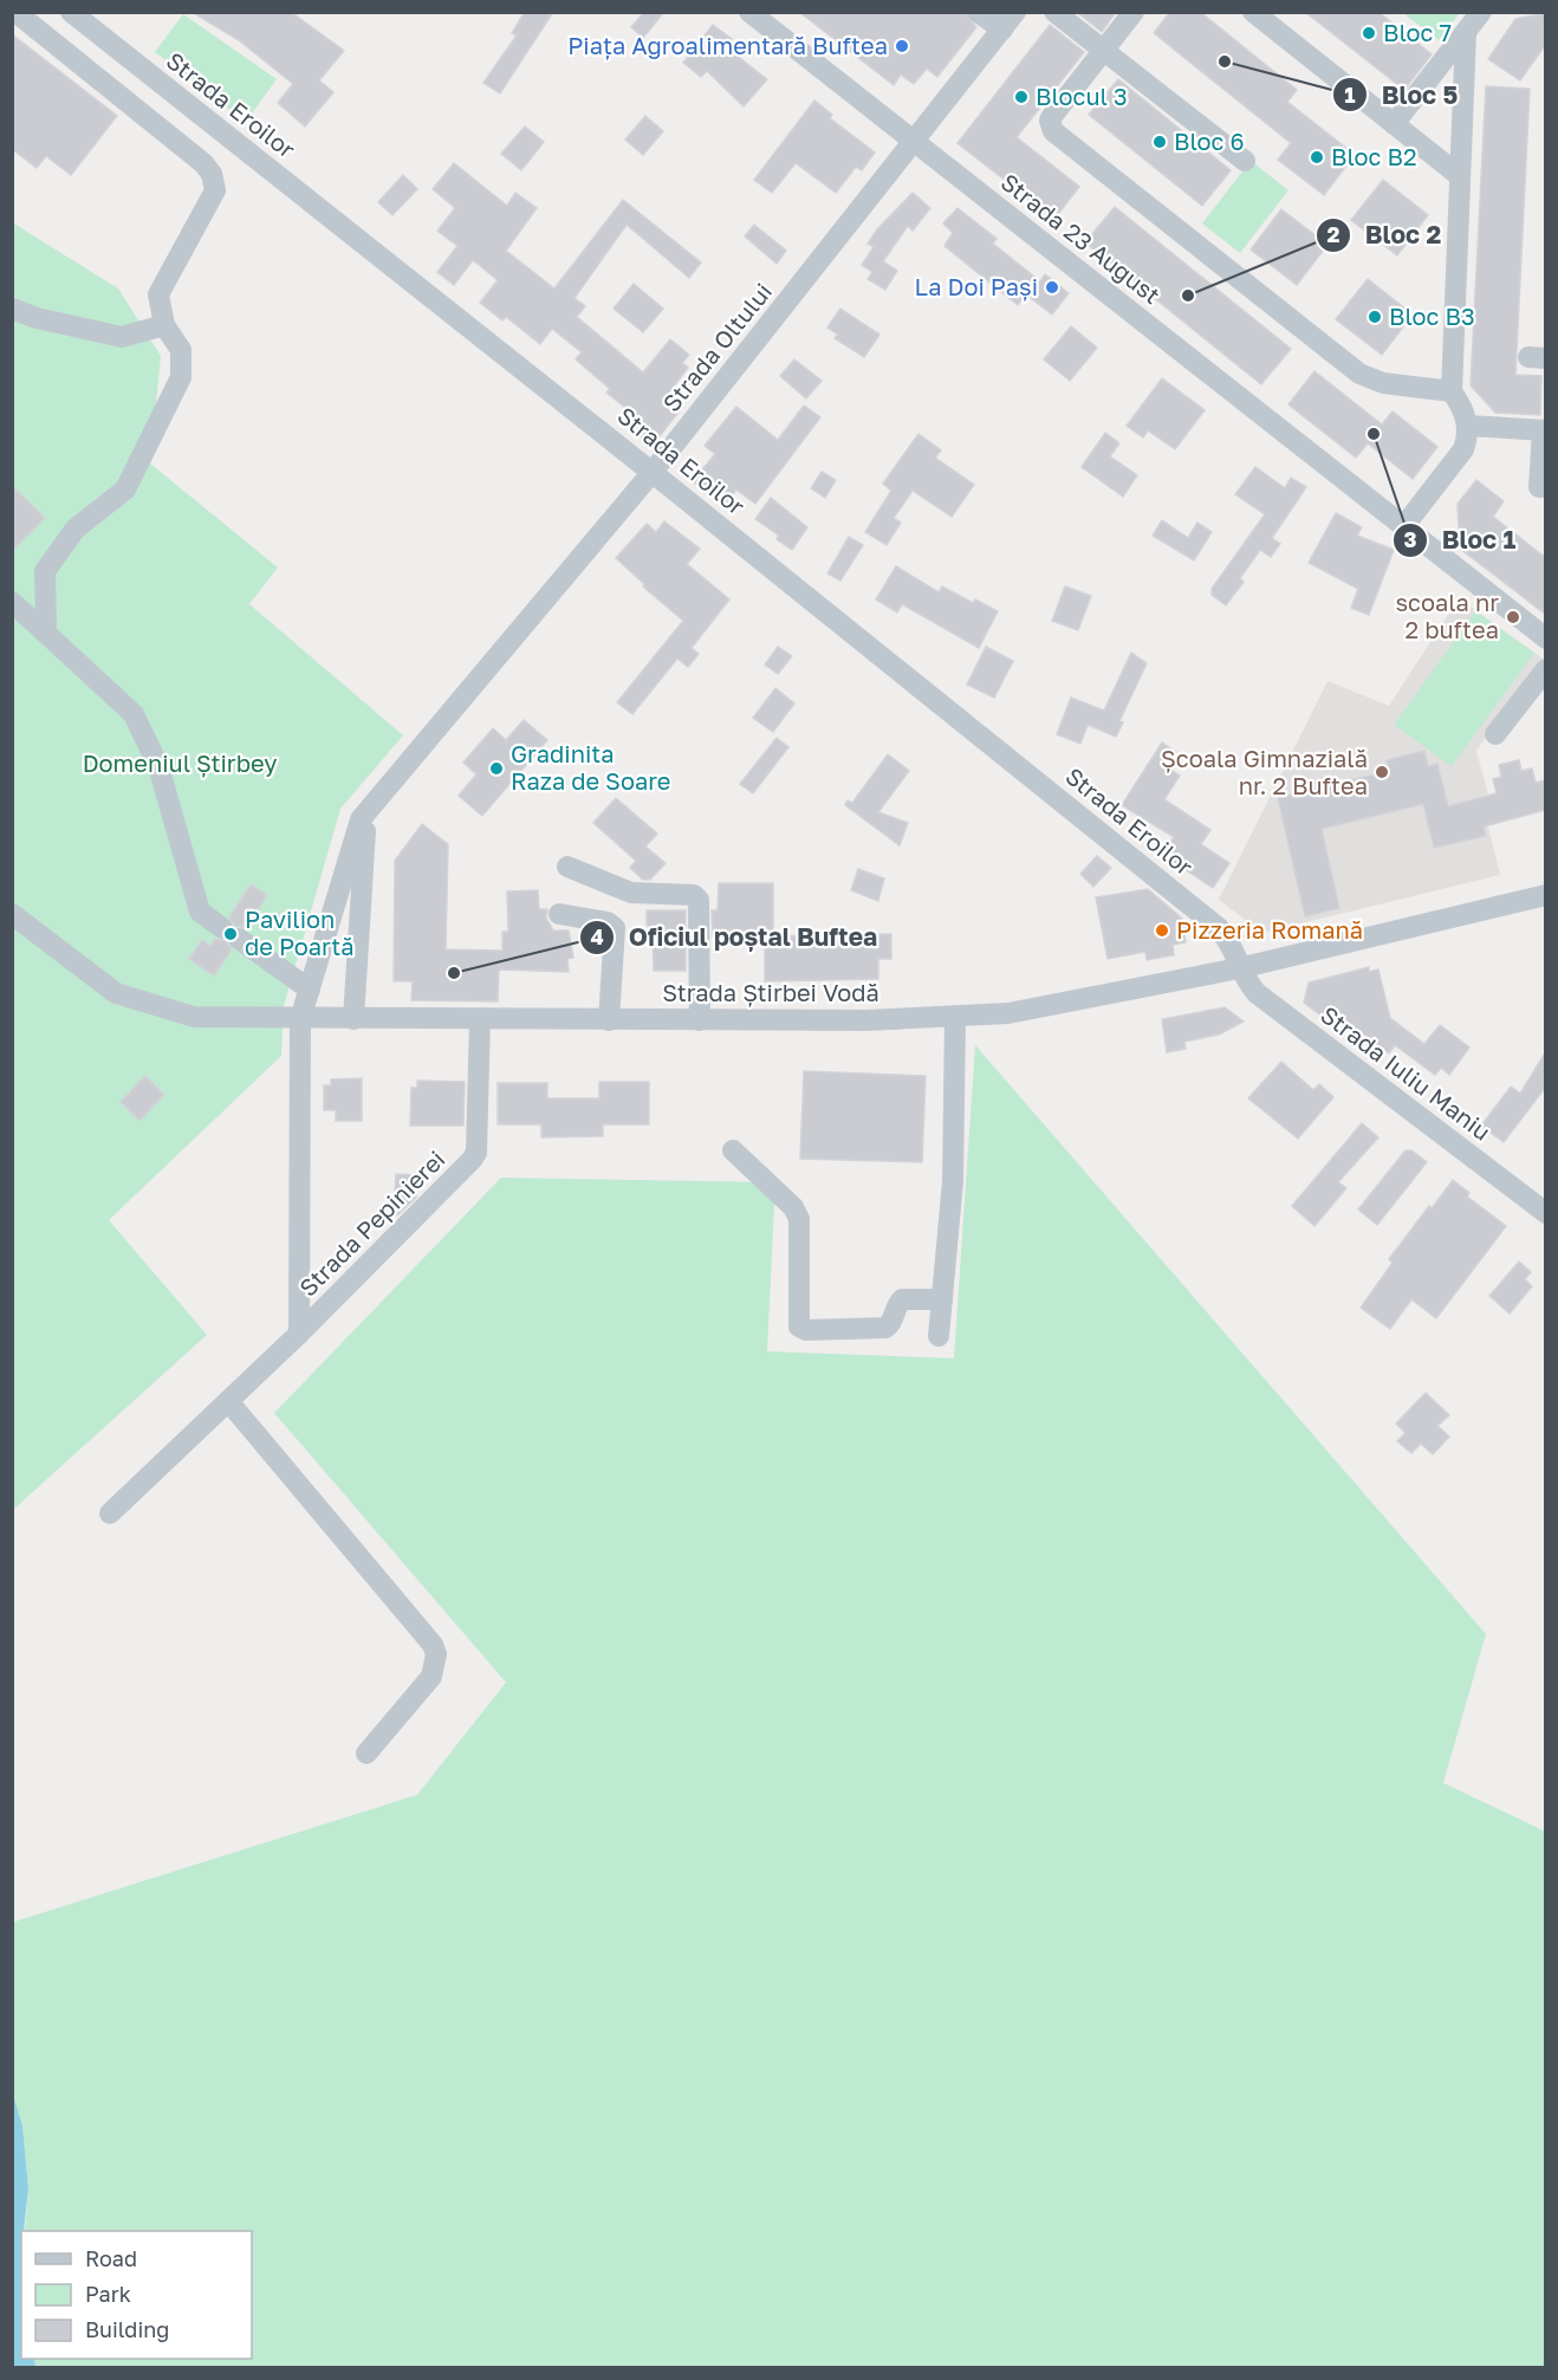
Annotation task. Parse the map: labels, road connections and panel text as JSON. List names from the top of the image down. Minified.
{"streets":{"street":["Strada Eroilor","Strada 23 August","Strada Oltului","Strada Știrbei Vodă","Strada Iuliu Maniu","Strada Pepinierei"]},"crossings":[["Strada Eroilor","Strada Oltului"],["Strada Eroilor","Strada Știrbei Vodă"],["Strada Eroilor","Strada Iuliu Maniu"],["Strada 23 August","Strada Oltului"],["Strada Oltului","Strada Știrbei Vodă"],["Strada Oltului","Strada Pepinierei"],["Strada Știrbei Vodă","Strada Iuliu Maniu"],["Strada Știrbei Vodă","Strada Pepinierei"]],"parks":["Domeniul Știrbey"],"places":["Bloc 7","Piața Agroalimentară Buftea","Bloc 5","Blocul 3","Bloc 6","Bloc B2","La Doi Pași","Bloc 2","Bloc B3","Bloc 1","scoala nr 2 buftea","Gradinita Raza de Soare","Școala Gimnazială nr. 2 Buftea","Pizzeria Romană","Pavilion de Poartă","Oficiul poștal Buftea"],"legend":["Road","Park","Building"]}
